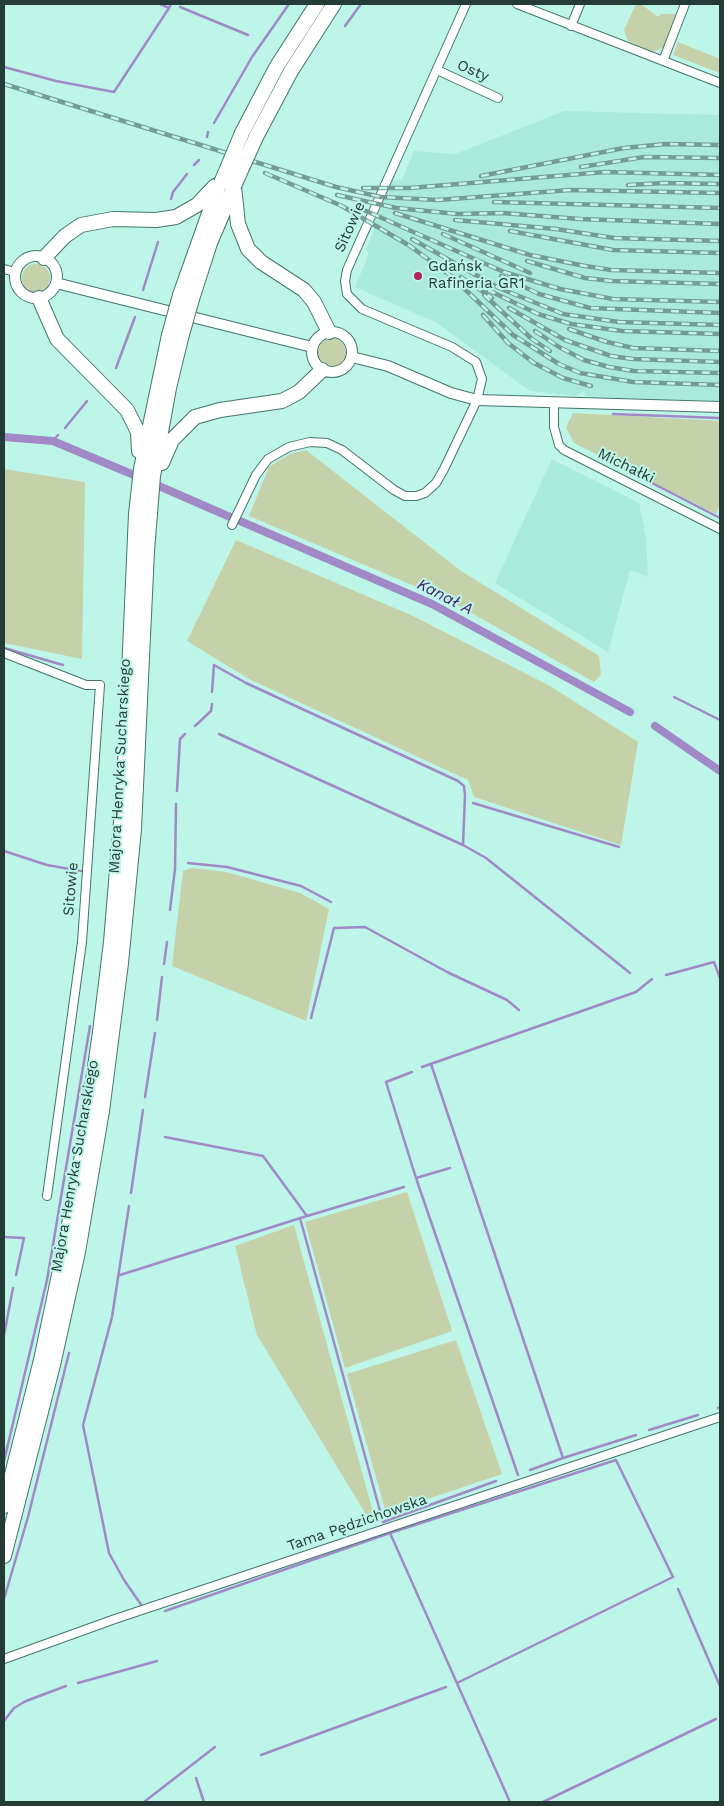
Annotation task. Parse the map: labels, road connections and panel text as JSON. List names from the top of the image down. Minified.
{"streets":{"highway":["Majora Henryka Sucharskiego"],"street":["Osty","Sitowie","Michałki","Tama Pędzichowska"]},"crossings":[["Osty","Sitowie"]],"water":["Kanał A"],"places":["Gdańsk Rafineria GR1"]}
